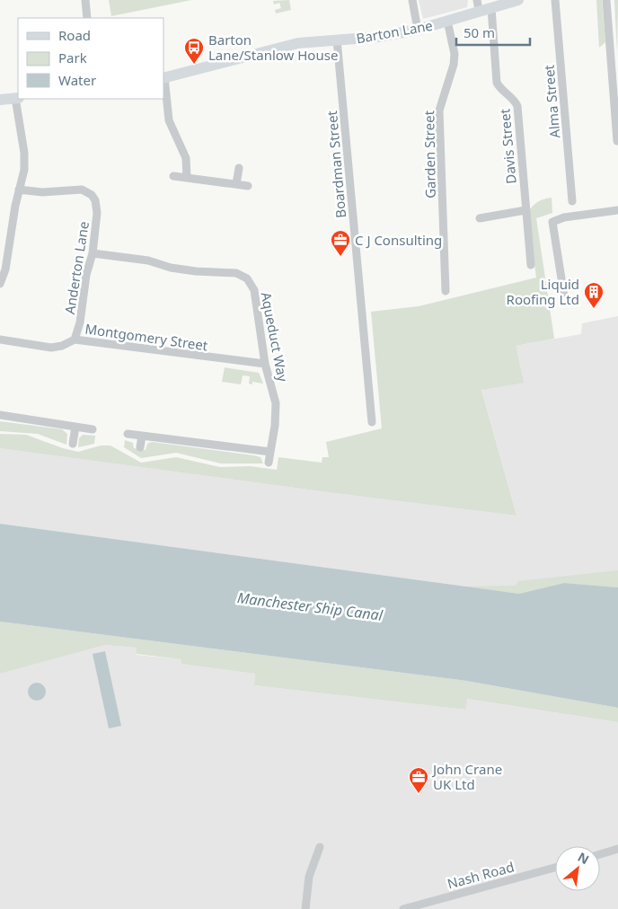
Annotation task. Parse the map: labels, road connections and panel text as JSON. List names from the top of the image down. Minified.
{"streets":{"main road":["Barton Lane"],"street":["Alma Street","Davis Street","Garden Street","Boardman Street","Anderton Lane","Montgomery Street","Aqueduct Way","Nash Road"]},"crossings":[["Barton Lane","Davis Street"],["Barton Lane","Garden Street"],["Barton Lane","Boardman Street"],["Anderton Lane","Montgomery Street"],["Anderton Lane","Aqueduct Way"],["Montgomery Street","Aqueduct Way"]],"water":["Manchester Ship Canal"],"places":{"bus stop":["Barton Lane/Stanlow House"],"office":["C J Consulting","John Crane UK Ltd"],"building":["Liquid Roofing Ltd"]},"legend":["Road","Park","Water"],"scale_bar":"50 m","north":"top right"}
